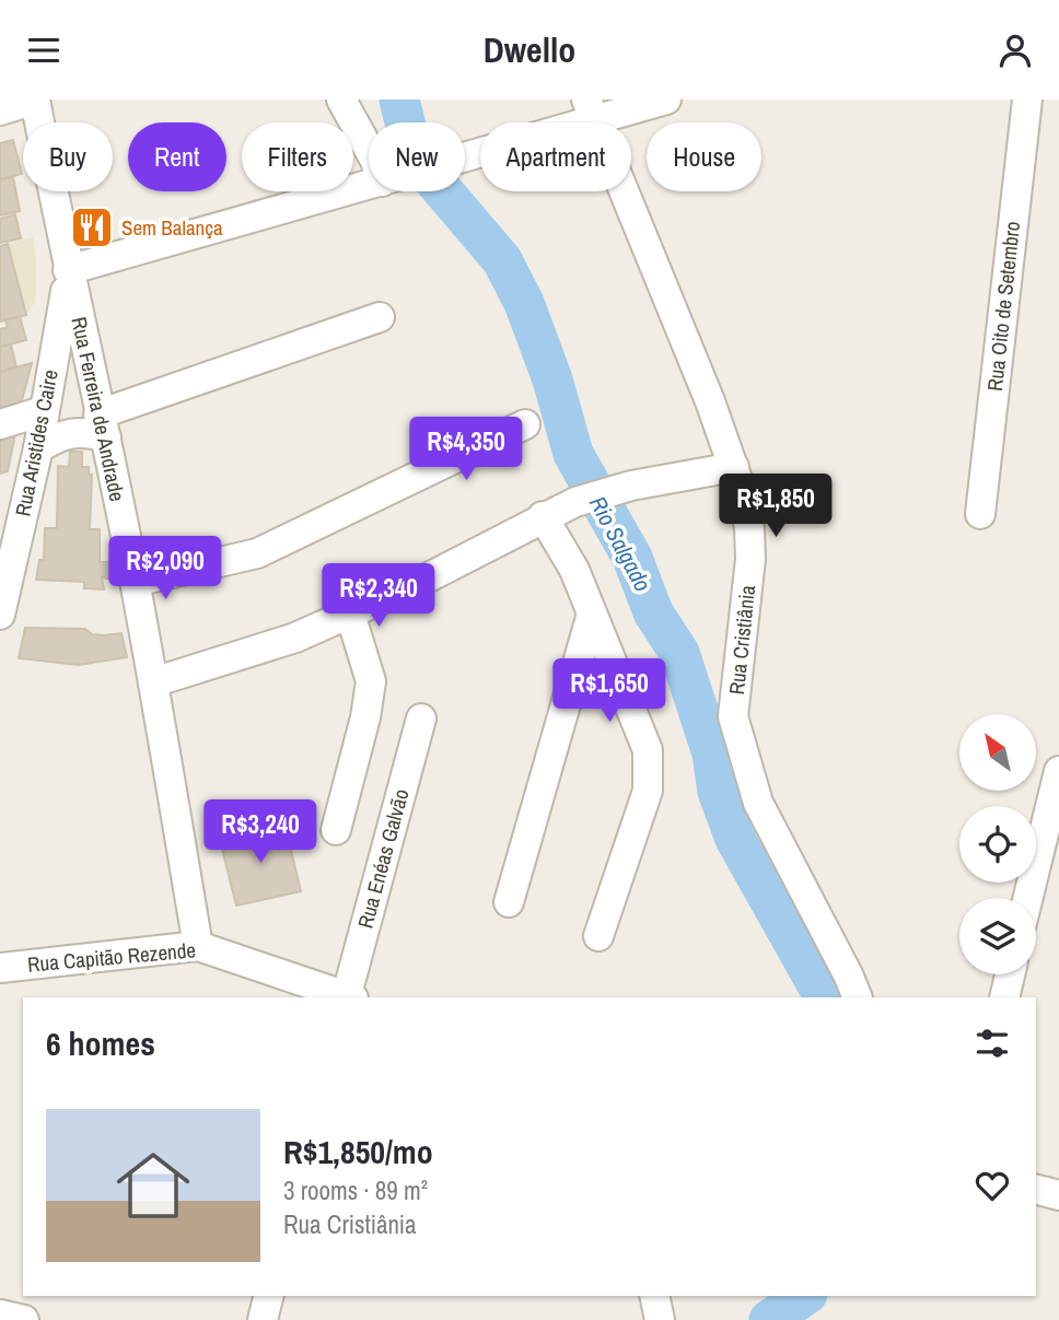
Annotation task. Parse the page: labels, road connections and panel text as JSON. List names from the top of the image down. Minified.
{"streets":{"street":["Rua Oito de Setembro","Rua Ferreira de Andrade","Rua Aristides Caire","Rua Cristiânia","Rua Enéas Galvão","Rua Capitão Rezende"]},"crossings":[["Rua Ferreira de Andrade","Rua Aristides Caire"],["Rua Ferreira de Andrade","Rua Capitão Rezende"]],"water":["Rio Salgado"],"places":{"restaurant":["Sem Balança"]},"north":"top left","page":{"header":"Dwello","chip":["Buy","Rent","Filters","New","Apartment","House"],"price":["R$4,350","R$1,850","R$2,090","R$2,340","R$1,650","R$3,240"],"heading":"6 homes","list":[{"name":"R$1,850/mo","note":"3 rooms · 89 m² · Rua Cristiânia"}]}}
